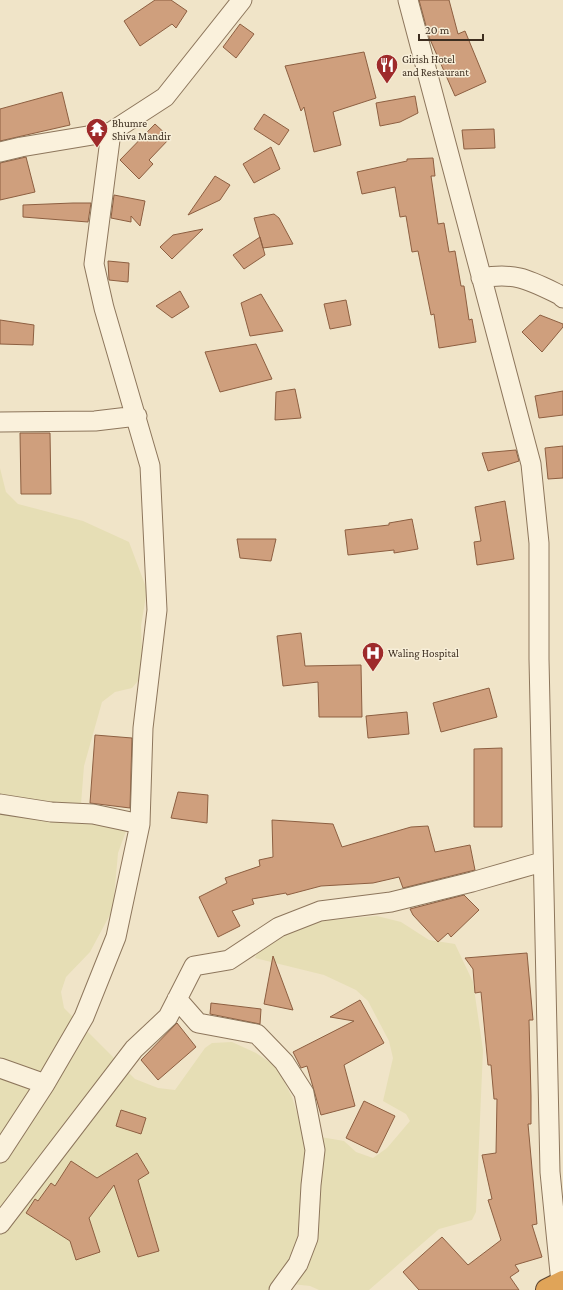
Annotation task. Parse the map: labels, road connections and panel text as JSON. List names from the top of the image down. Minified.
{"places":{"restaurant":["Girish Hotel and Restaurant"],"temple":["Bhumre Shiva Mandir"],"hospital":["Waling Hospital"]},"scale_bar":"20 m"}
